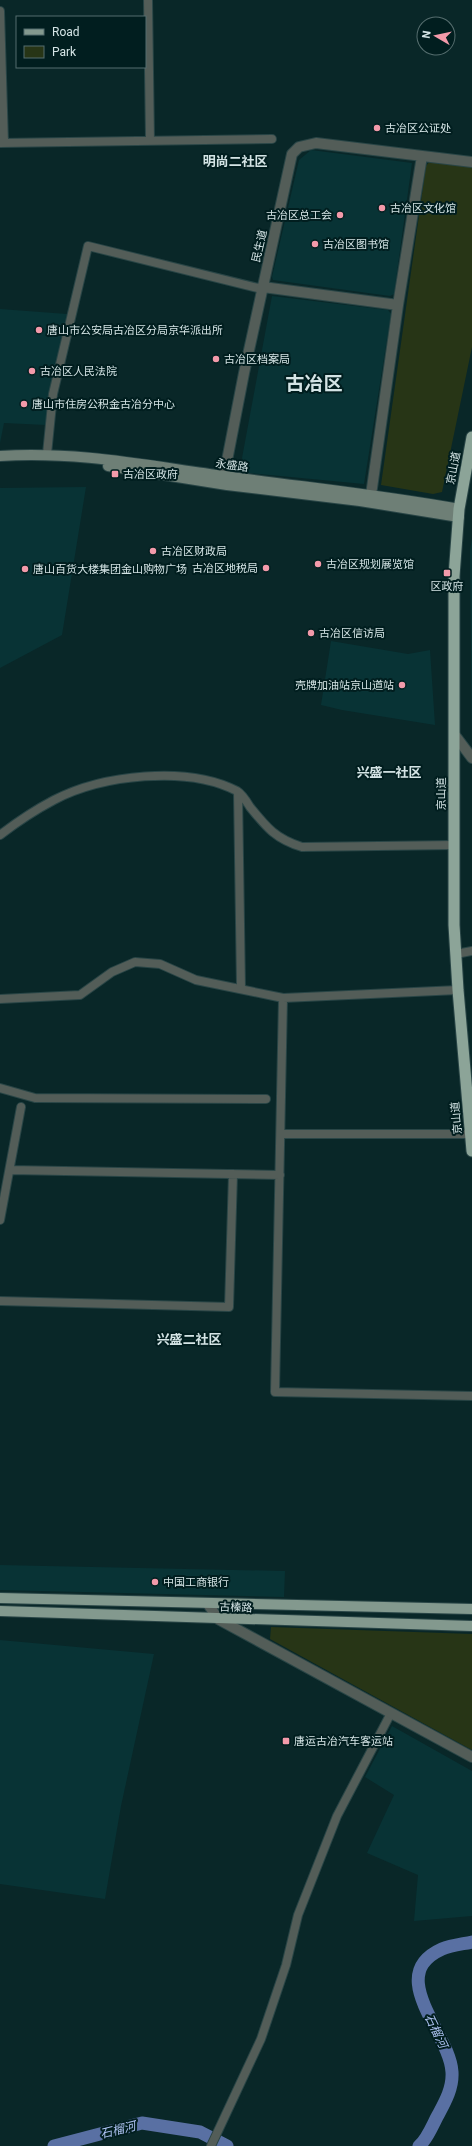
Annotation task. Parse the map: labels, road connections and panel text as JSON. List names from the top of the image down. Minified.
{"streets":{"highway":["京山道"],"main road":["永盛路","古榛路"],"street":["民生道"]},"crossings":[["民生道","永盛路"],["永盛路","京山道"]],"districts":["明尚二社区","古冶区","兴盛一社区","兴盛二社区"],"water":["石榴河"],"places":{"other":["古冶区公证处","古冶区文化馆","古冶区总工会","古冶区图书馆","唐山市公安局古冶区分局京华派出所","古冶区档案局","古冶区人民法院","唐山市住房公积金古冶分中心","古冶区财政局","古冶区规划展览馆","古冶区地税局","唐山百货大楼集团金山购物广场","古冶区信访局","壳牌加油站京山道站","中国工商银行"],"transit":["古冶区政府","区政府","唐运古冶汽车客运站"]},"legend":["Road","Park"],"north":"left"}
